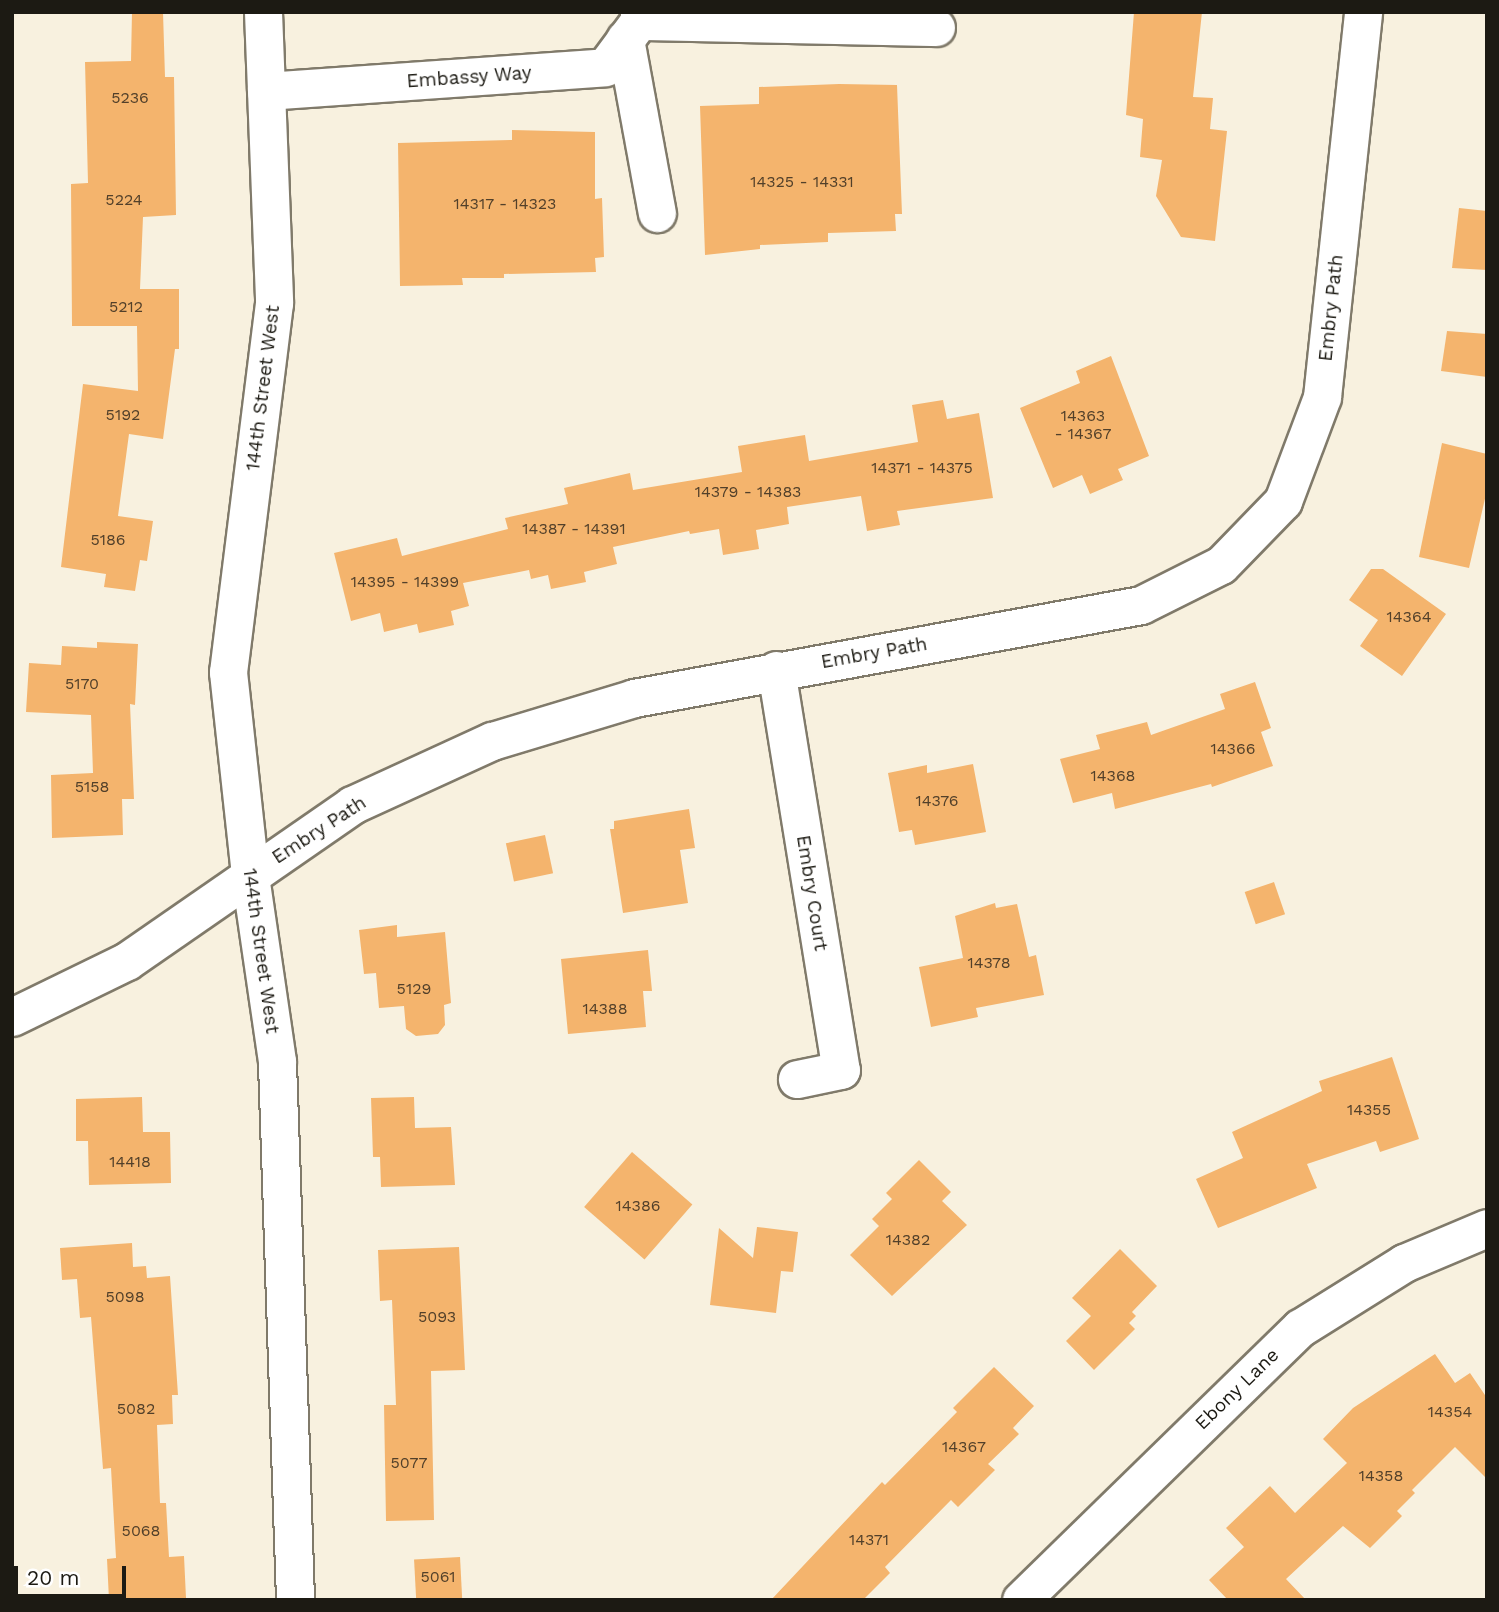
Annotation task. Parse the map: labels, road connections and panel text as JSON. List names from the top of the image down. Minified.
{"streets":{"street":["Embassy Way","Embry Path","144th Street West","Embry Court","Ebony Lane"]},"crossings":[["Embassy Way","144th Street West"],["Embry Path","144th Street West"],["Embry Path","Embry Court"]],"house_numbers":["5236","14325 - 14331","5224","14317 - 14323","5212","5192","14363 - 14367","14371 - 14375","14379 - 14383","14387 - 14391","5186","14395 - 14399","14364","5170","14366","14368","5158","14376","14378","5129","14388","14355","14418","14386","14382","5098","5093","5082","14354","14367","5077","14358","5068","14371","5061"],"scale_bar":"20 m"}
